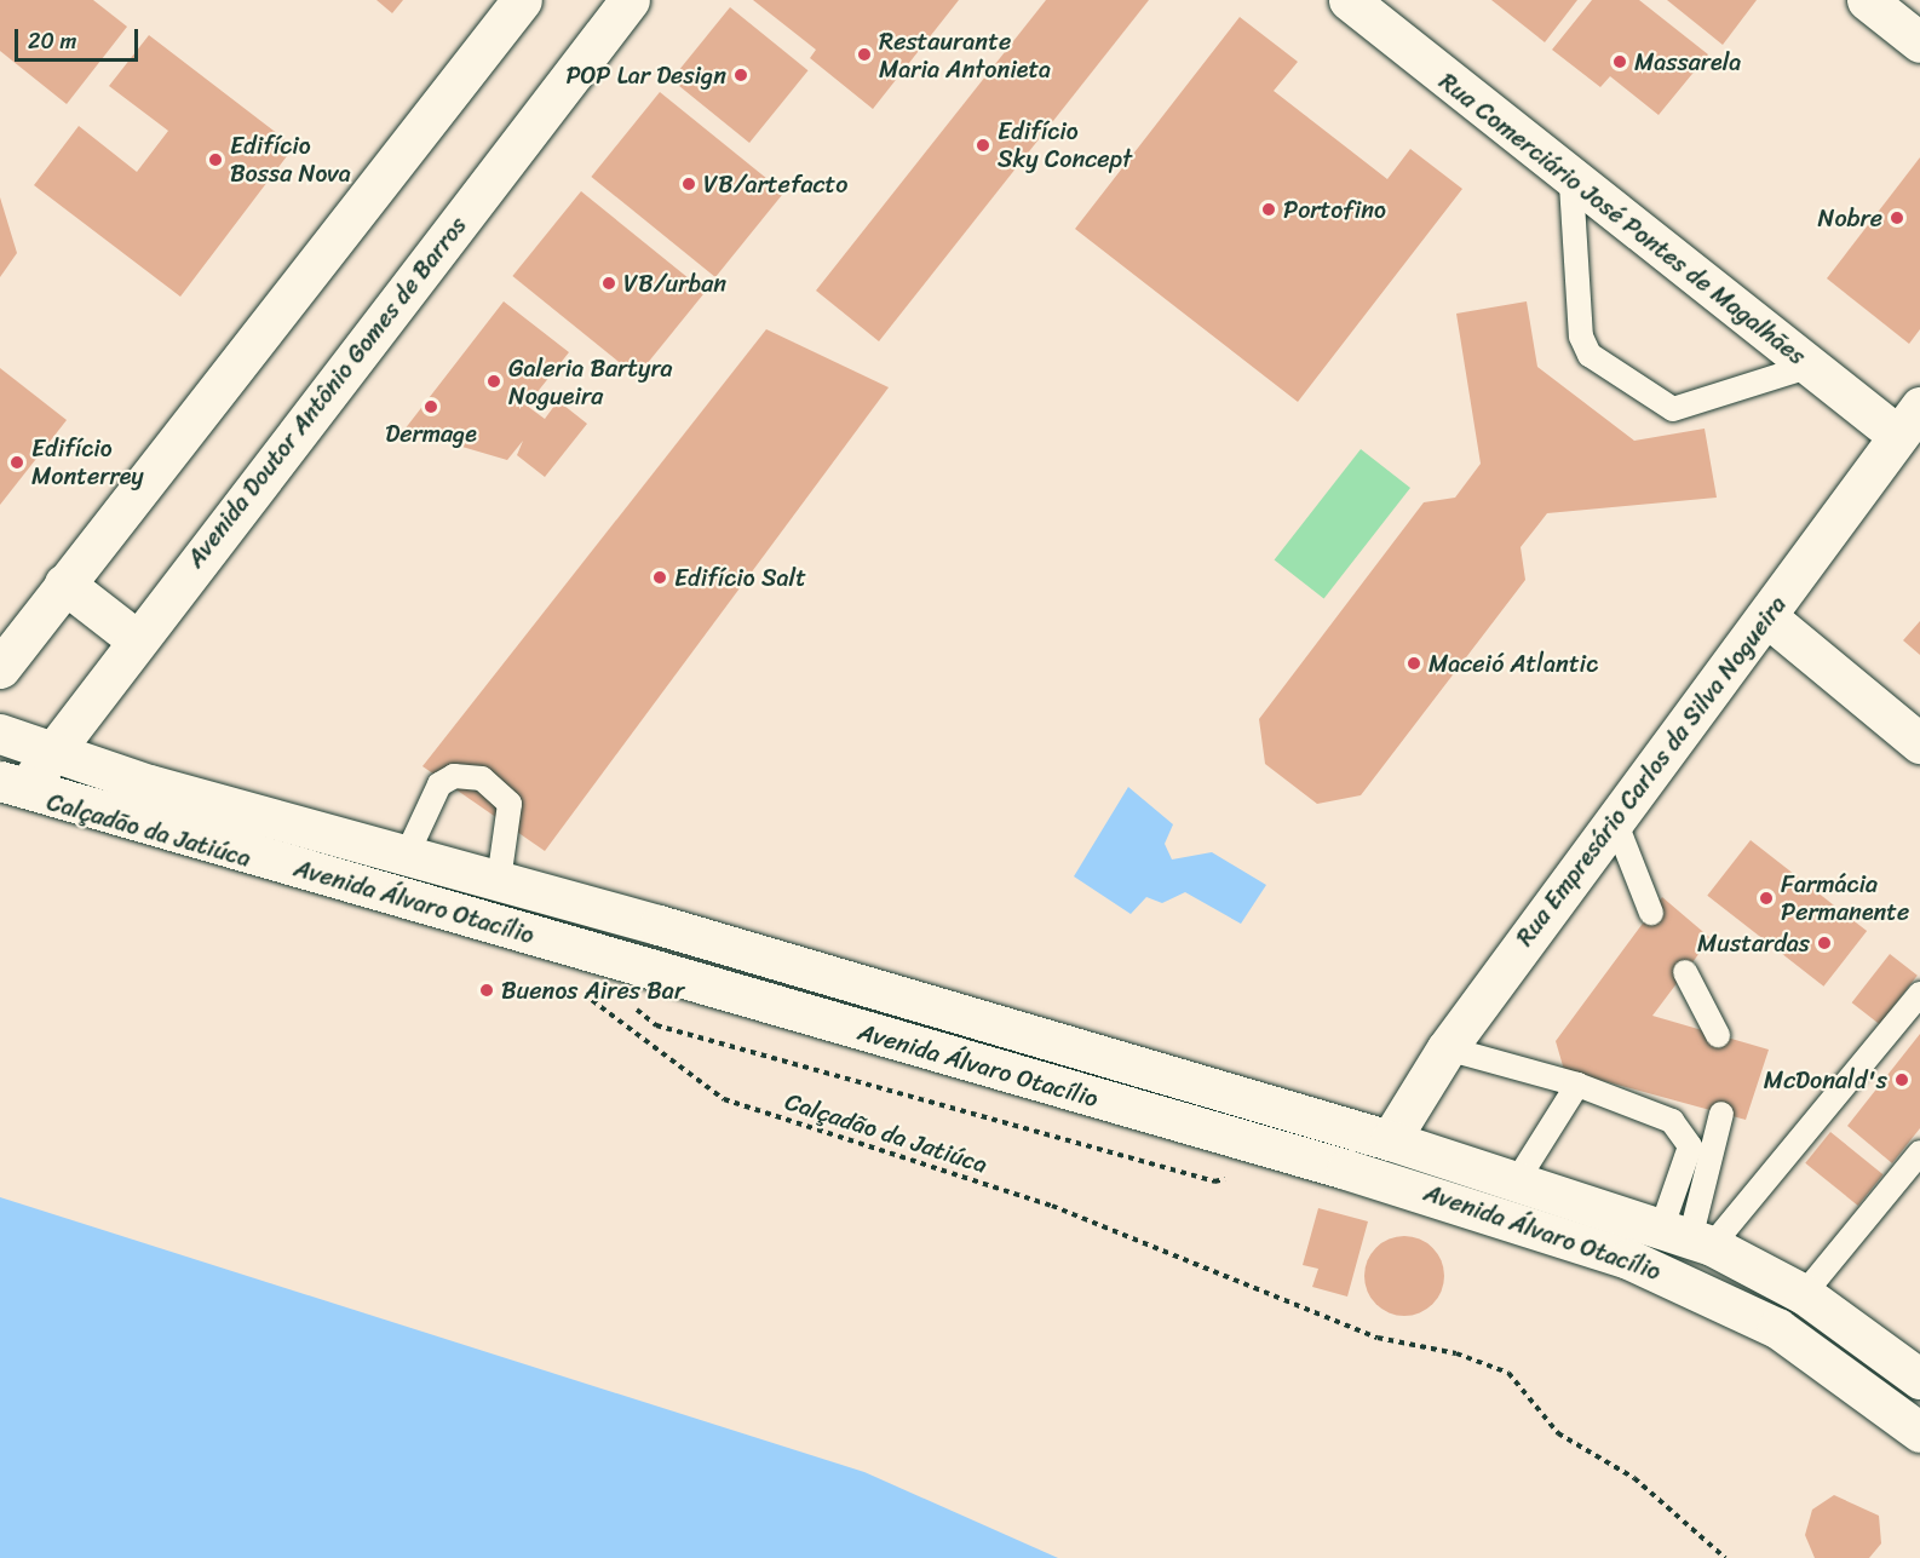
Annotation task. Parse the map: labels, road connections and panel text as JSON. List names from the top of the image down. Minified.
{"streets":{"main road":["Rua Comerciário José Pontes de Magalhães","Avenida Doutor Antônio Gomes de Barros","Rua Empresário Carlos da Silva Nogueira","Avenida Álvaro Otacílio"],"path":["Calçadão da Jatiúca"]},"crossings":[["Rua Comerciário José Pontes de Magalhães","Rua Empresário Carlos da Silva Nogueira"],["Avenida Doutor Antônio Gomes de Barros","Avenida Álvaro Otacílio"],["Rua Empresário Carlos da Silva Nogueira","Avenida Álvaro Otacílio"]],"places":["Restaurante Maria Antonieta","Massarela","POP Lar Design","Edifício Sky Concept","Edifício Bossa Nova","VB/artefacto","Portofino","Nobre","VB/urban","Galeria Bartyra Nogueira","Dermage","Edifício Monterrey","Edifício Salt","Maceió Atlantic","Farmácia Permanente","Mustardas","Buenos Aires Bar","McDonald's"],"scale_bar":"20 m"}
